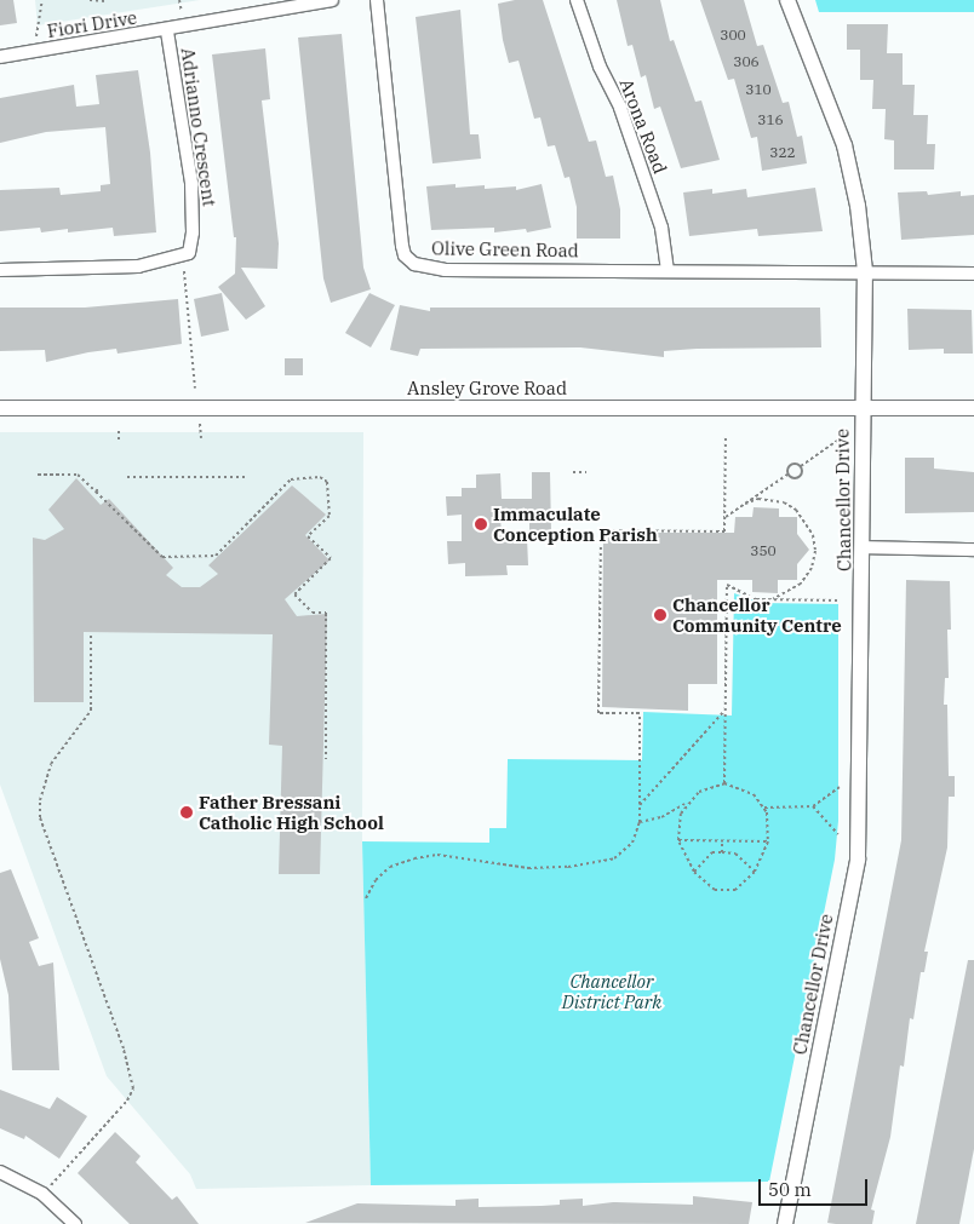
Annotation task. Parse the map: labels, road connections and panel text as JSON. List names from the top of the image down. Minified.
{"streets":{"street":["Fiori Drive","Arona Road","Adrianno Crescent","Olive Green Road","Ansley Grove Road","Chancellor Drive"]},"crossings":[["Fiori Drive","Adrianno Crescent"],["Arona Road","Olive Green Road"],["Olive Green Road","Chancellor Drive"],["Ansley Grove Road","Chancellor Drive"]],"parks":["Chancellor District Park"],"places":["Immaculate Conception Parish","Chancellor Community Centre","Father Bressani Catholic High School"],"house_numbers":["300","306","310","316","322","350"],"scale_bar":"50 m"}
